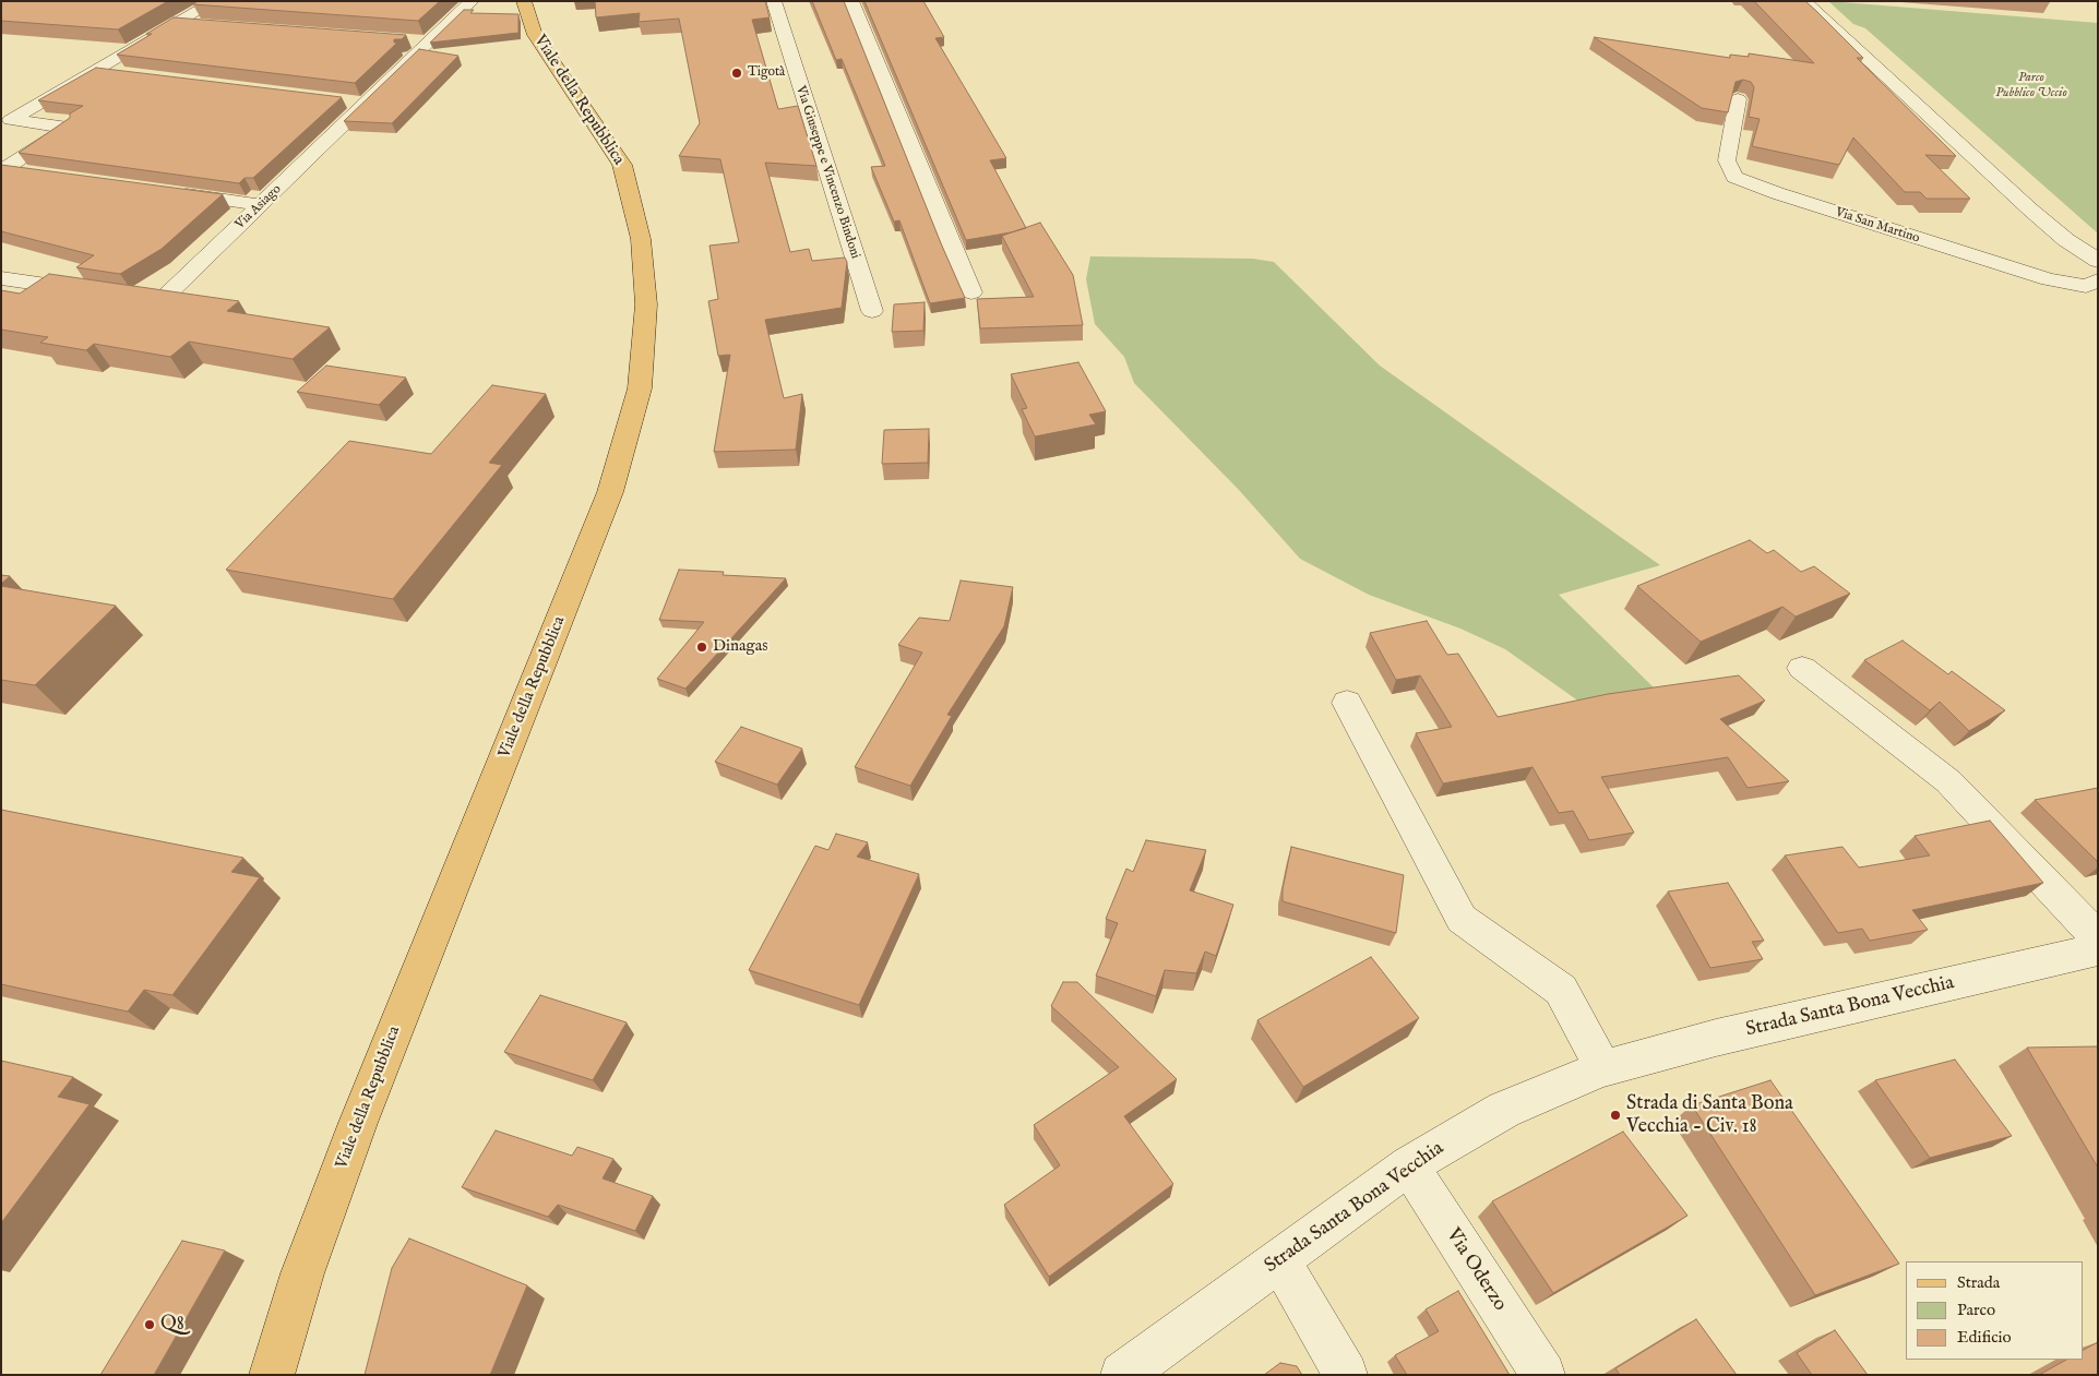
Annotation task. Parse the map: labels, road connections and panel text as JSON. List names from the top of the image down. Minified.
{"streets":{"main road":["Viale della Repubblica"],"street":["Via Giuseppe e Vincenzo Bindoni","Via Asiago","Via San Martino","Strada Santa Bona Vecchia","Via Oderzo"]},"crossings":[["Strada Santa Bona Vecchia","Via Oderzo"]],"parks":["Parco Pubblico Uccio"],"places":["Tigotà","Dinagas","Strada di Santa Bona Vecchia - Civ. 18","Q8"],"legend":["Strada","Parco","Edificio"]}
